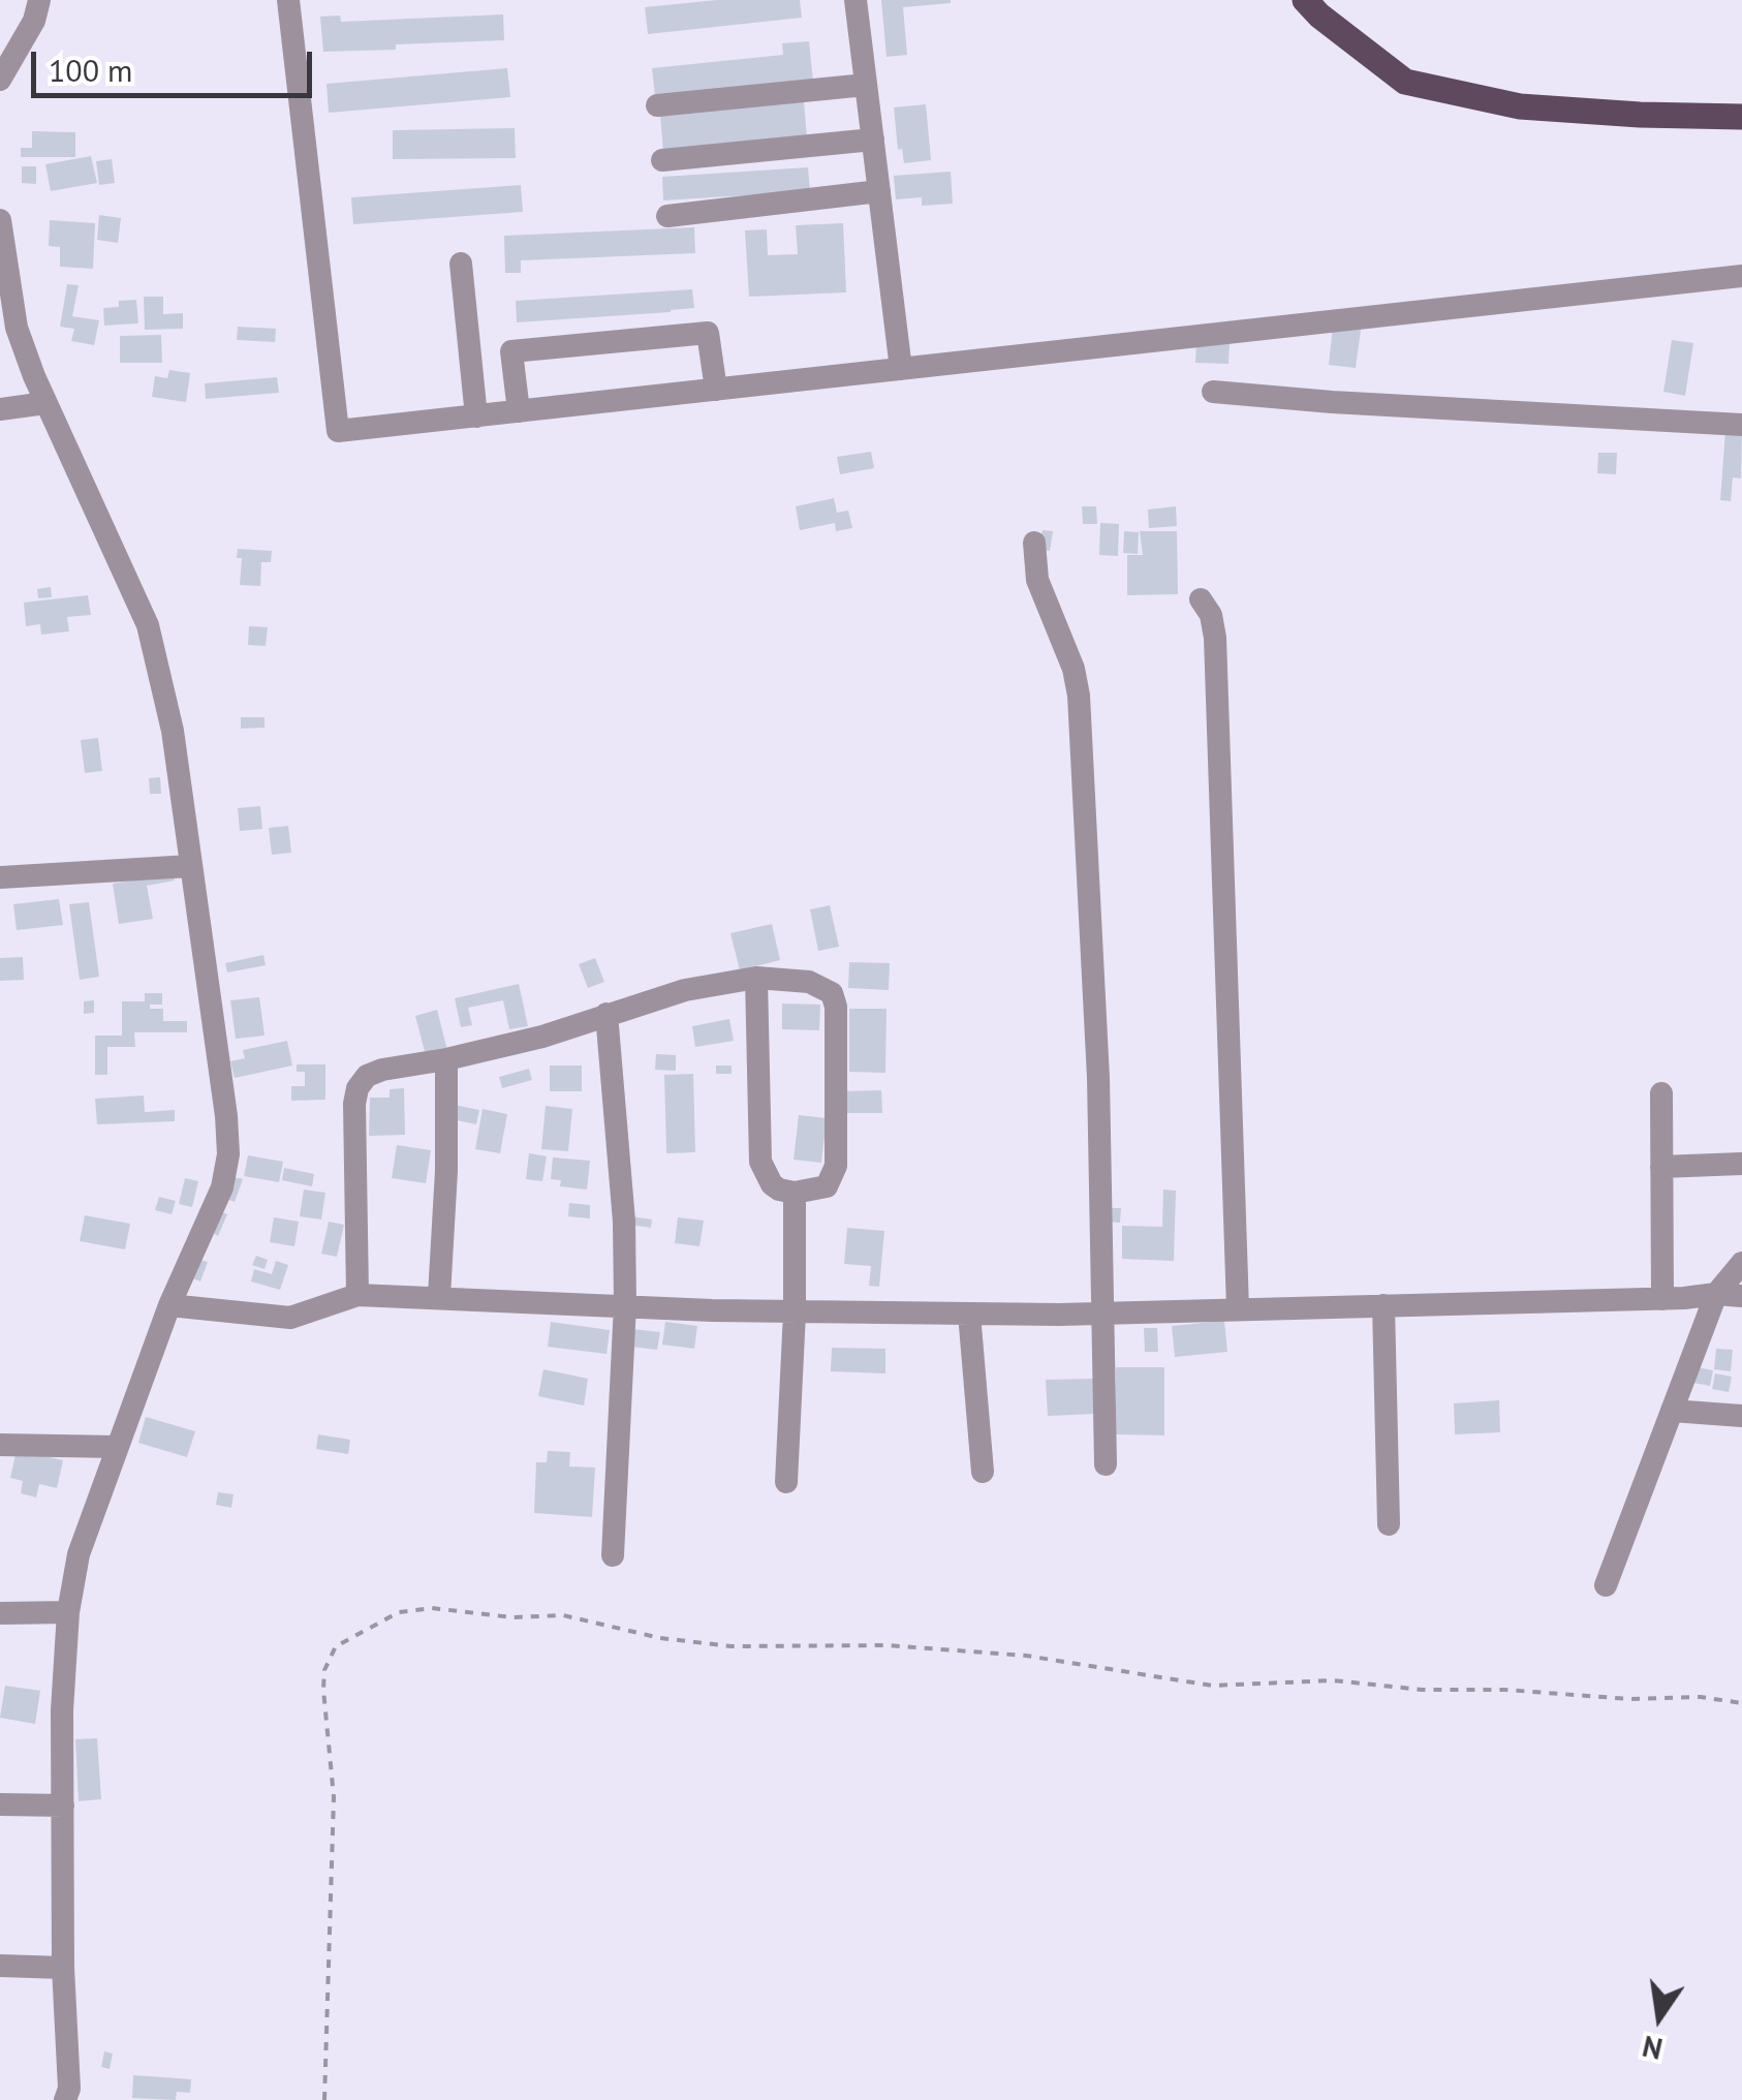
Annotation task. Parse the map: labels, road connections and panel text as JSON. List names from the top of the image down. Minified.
{"scale_bar":"100 m","north":"bottom"}
